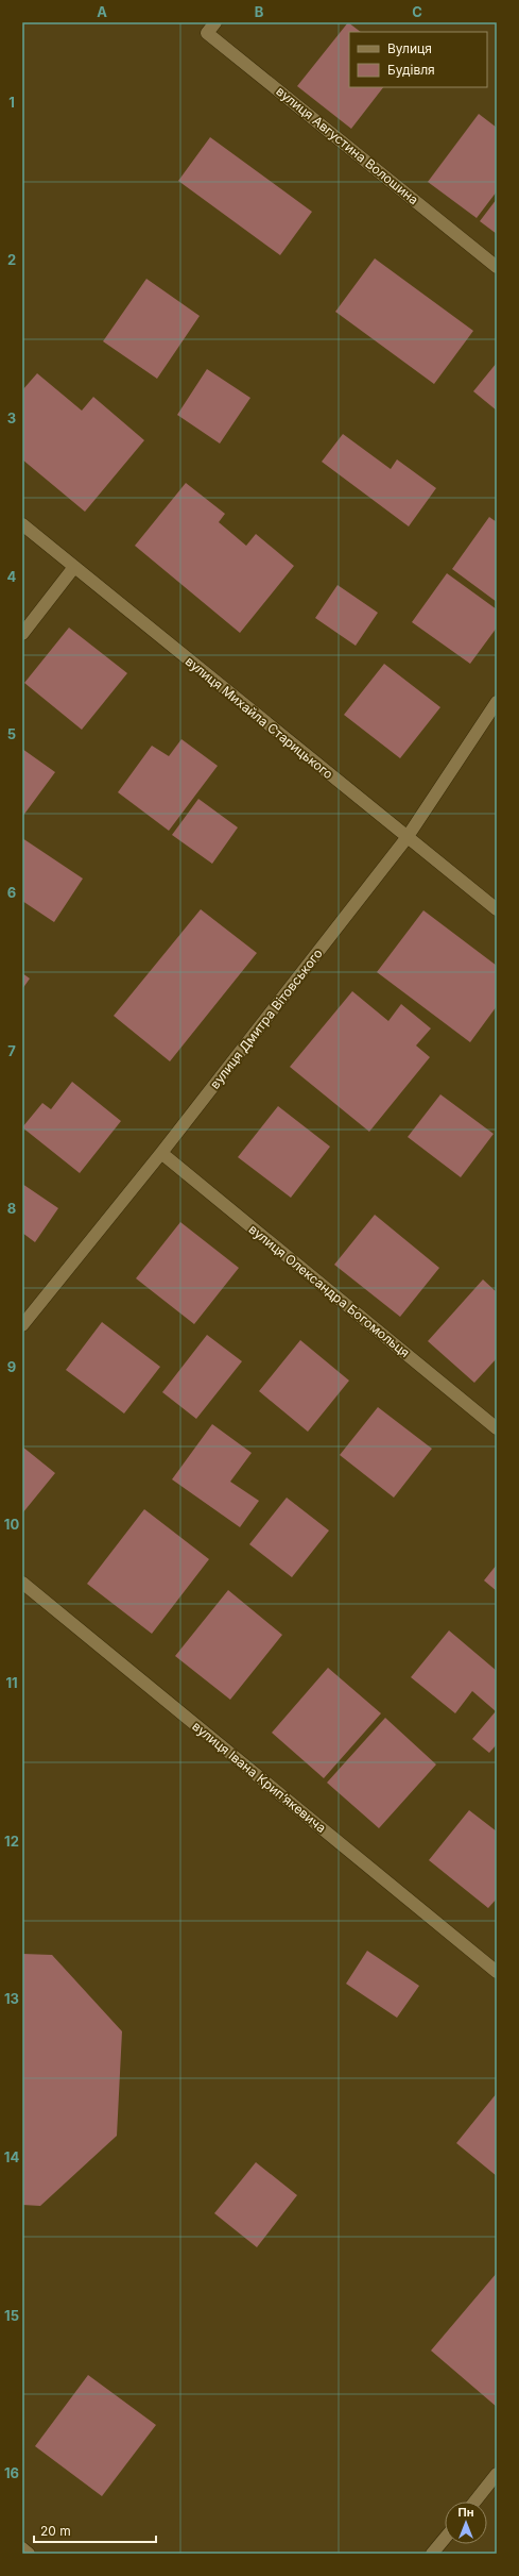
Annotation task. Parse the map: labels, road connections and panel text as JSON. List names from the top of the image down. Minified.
{"streets":{"street":["вулиця Августина Волошина","вулиця Михайла Старицького","вулиця Дмитра Вітовського","вулиця Олександра Богомольця","вулиця Івана Крипʼякевича"]},"crossings":[["вулиця Михайла Старицького","вулиця Дмитра Вітовського"],["вулиця Дмитра Вітовського","вулиця Олександра Богомольця"]],"legend":["Вулиця","Будівля"],"scale_bar":"20 m","north":"top","grid":{"columns":["A","B","C"],"rows":["1","2","3","4","5","6","7","8","9","10","11","12","13","14","15","16"]}}
